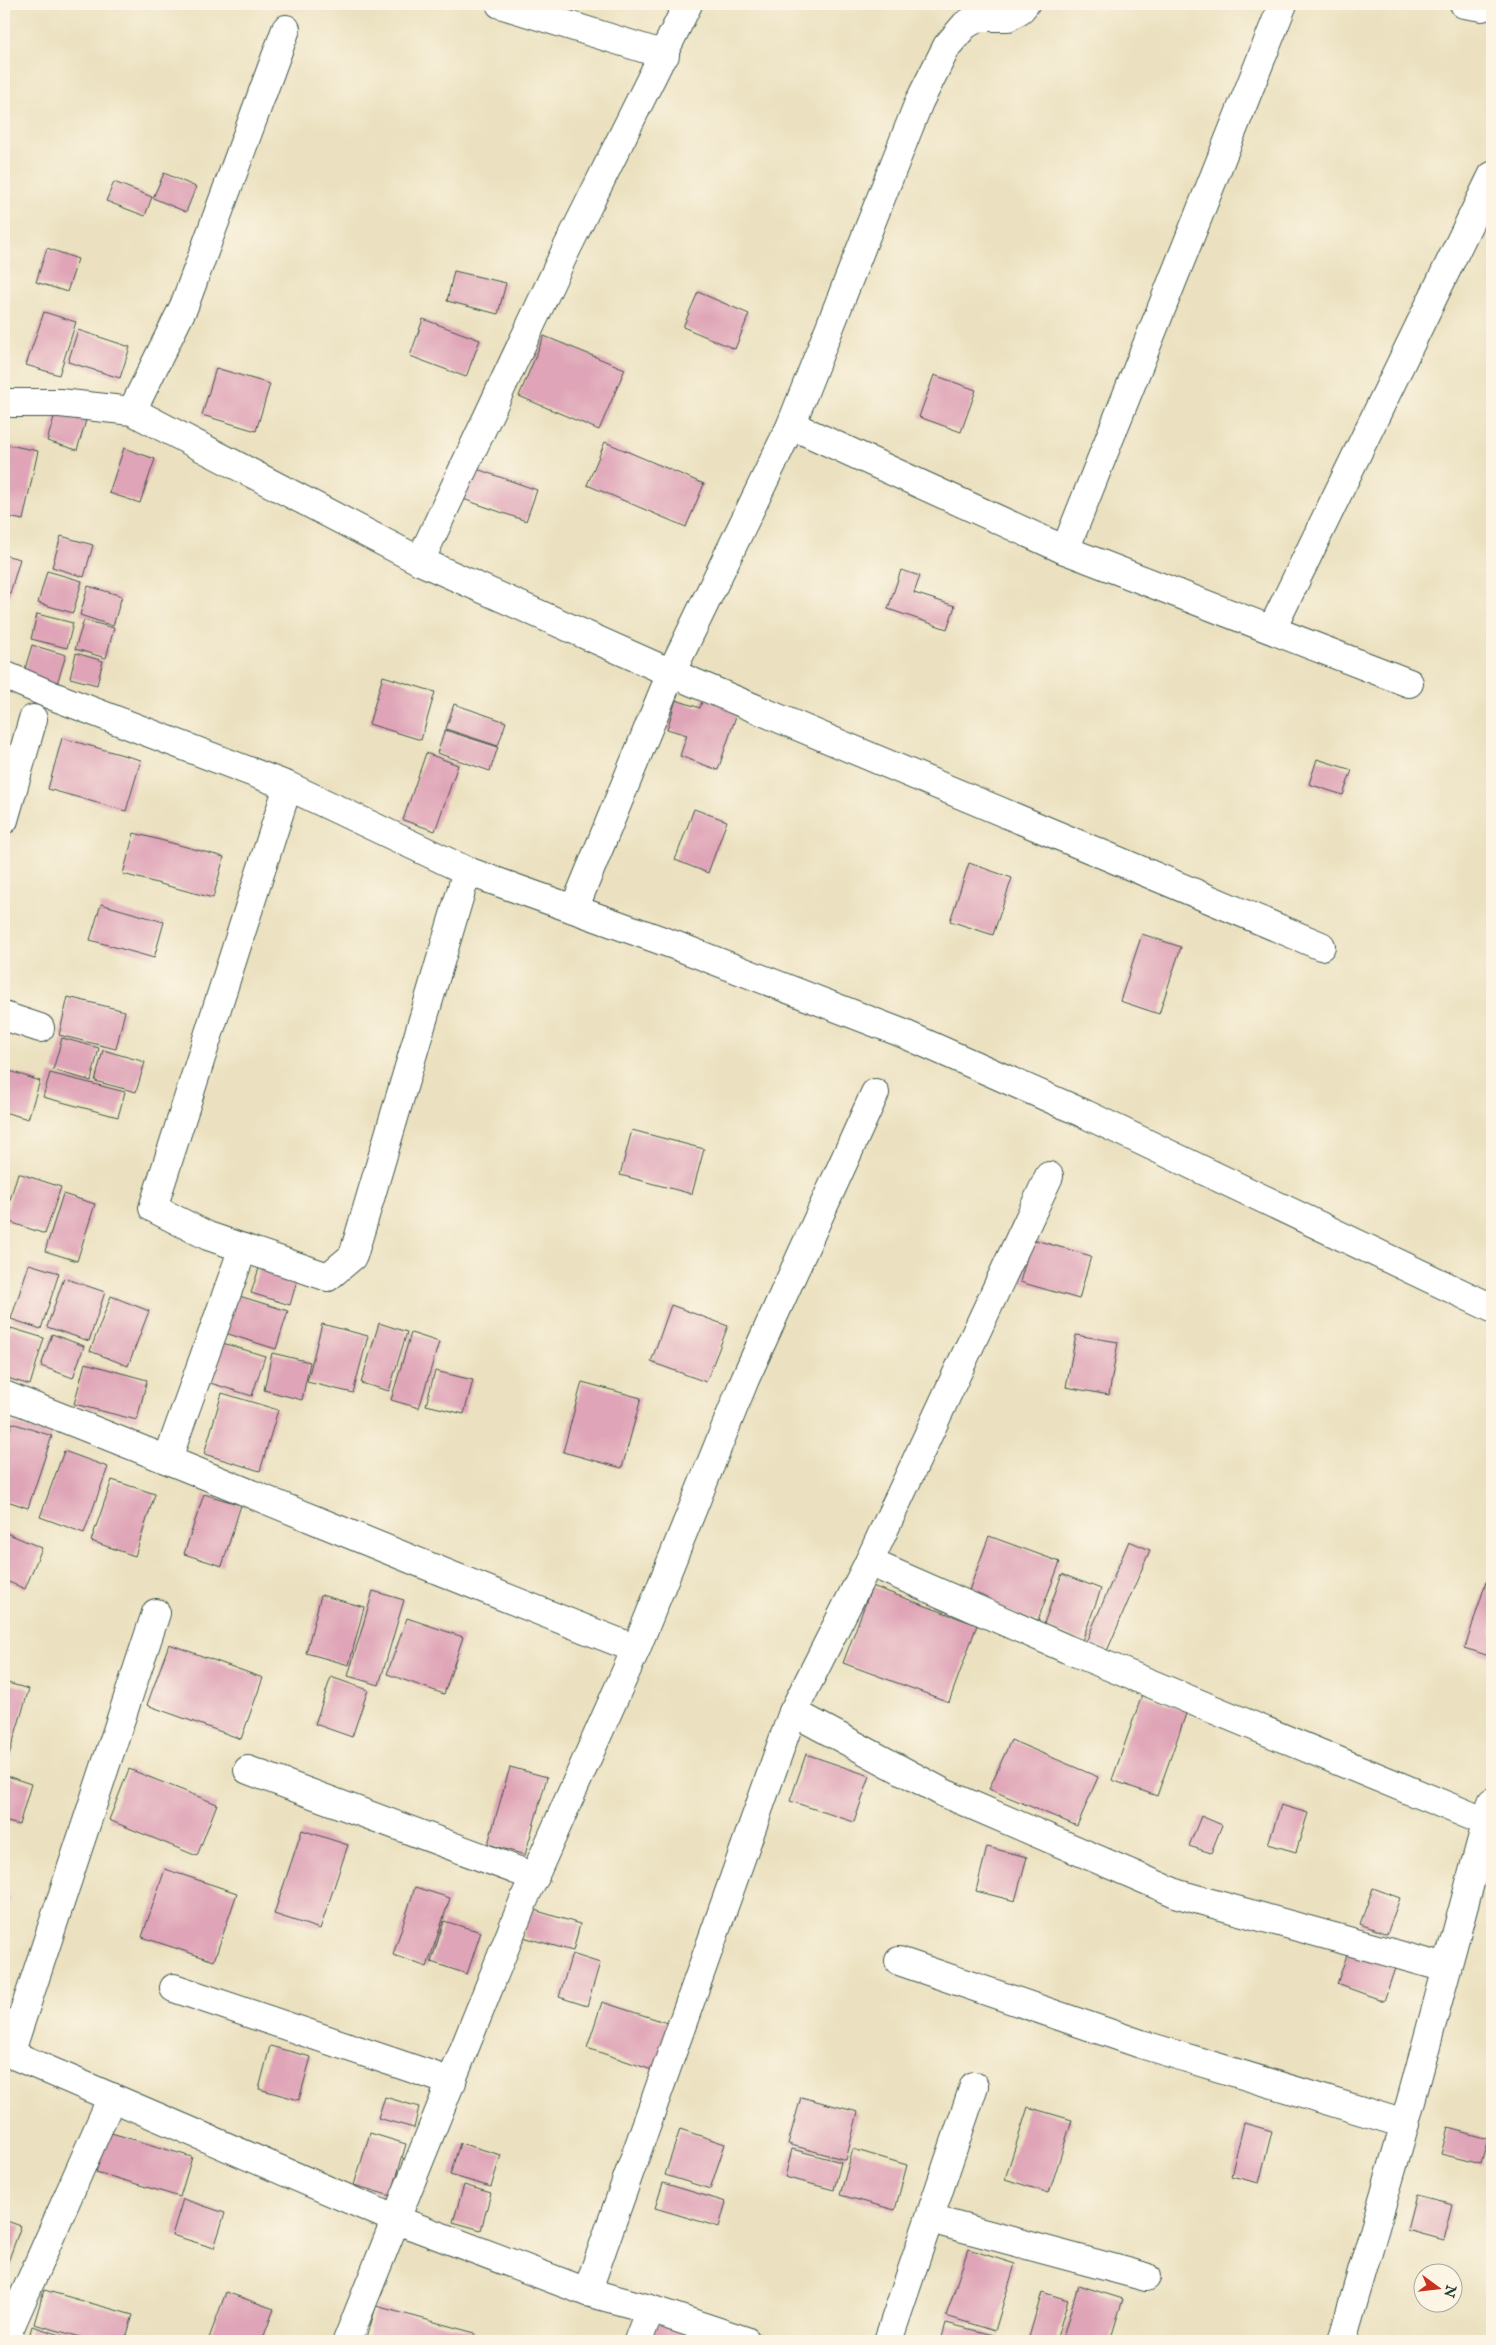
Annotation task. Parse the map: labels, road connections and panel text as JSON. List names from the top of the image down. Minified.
{"north":"right"}
